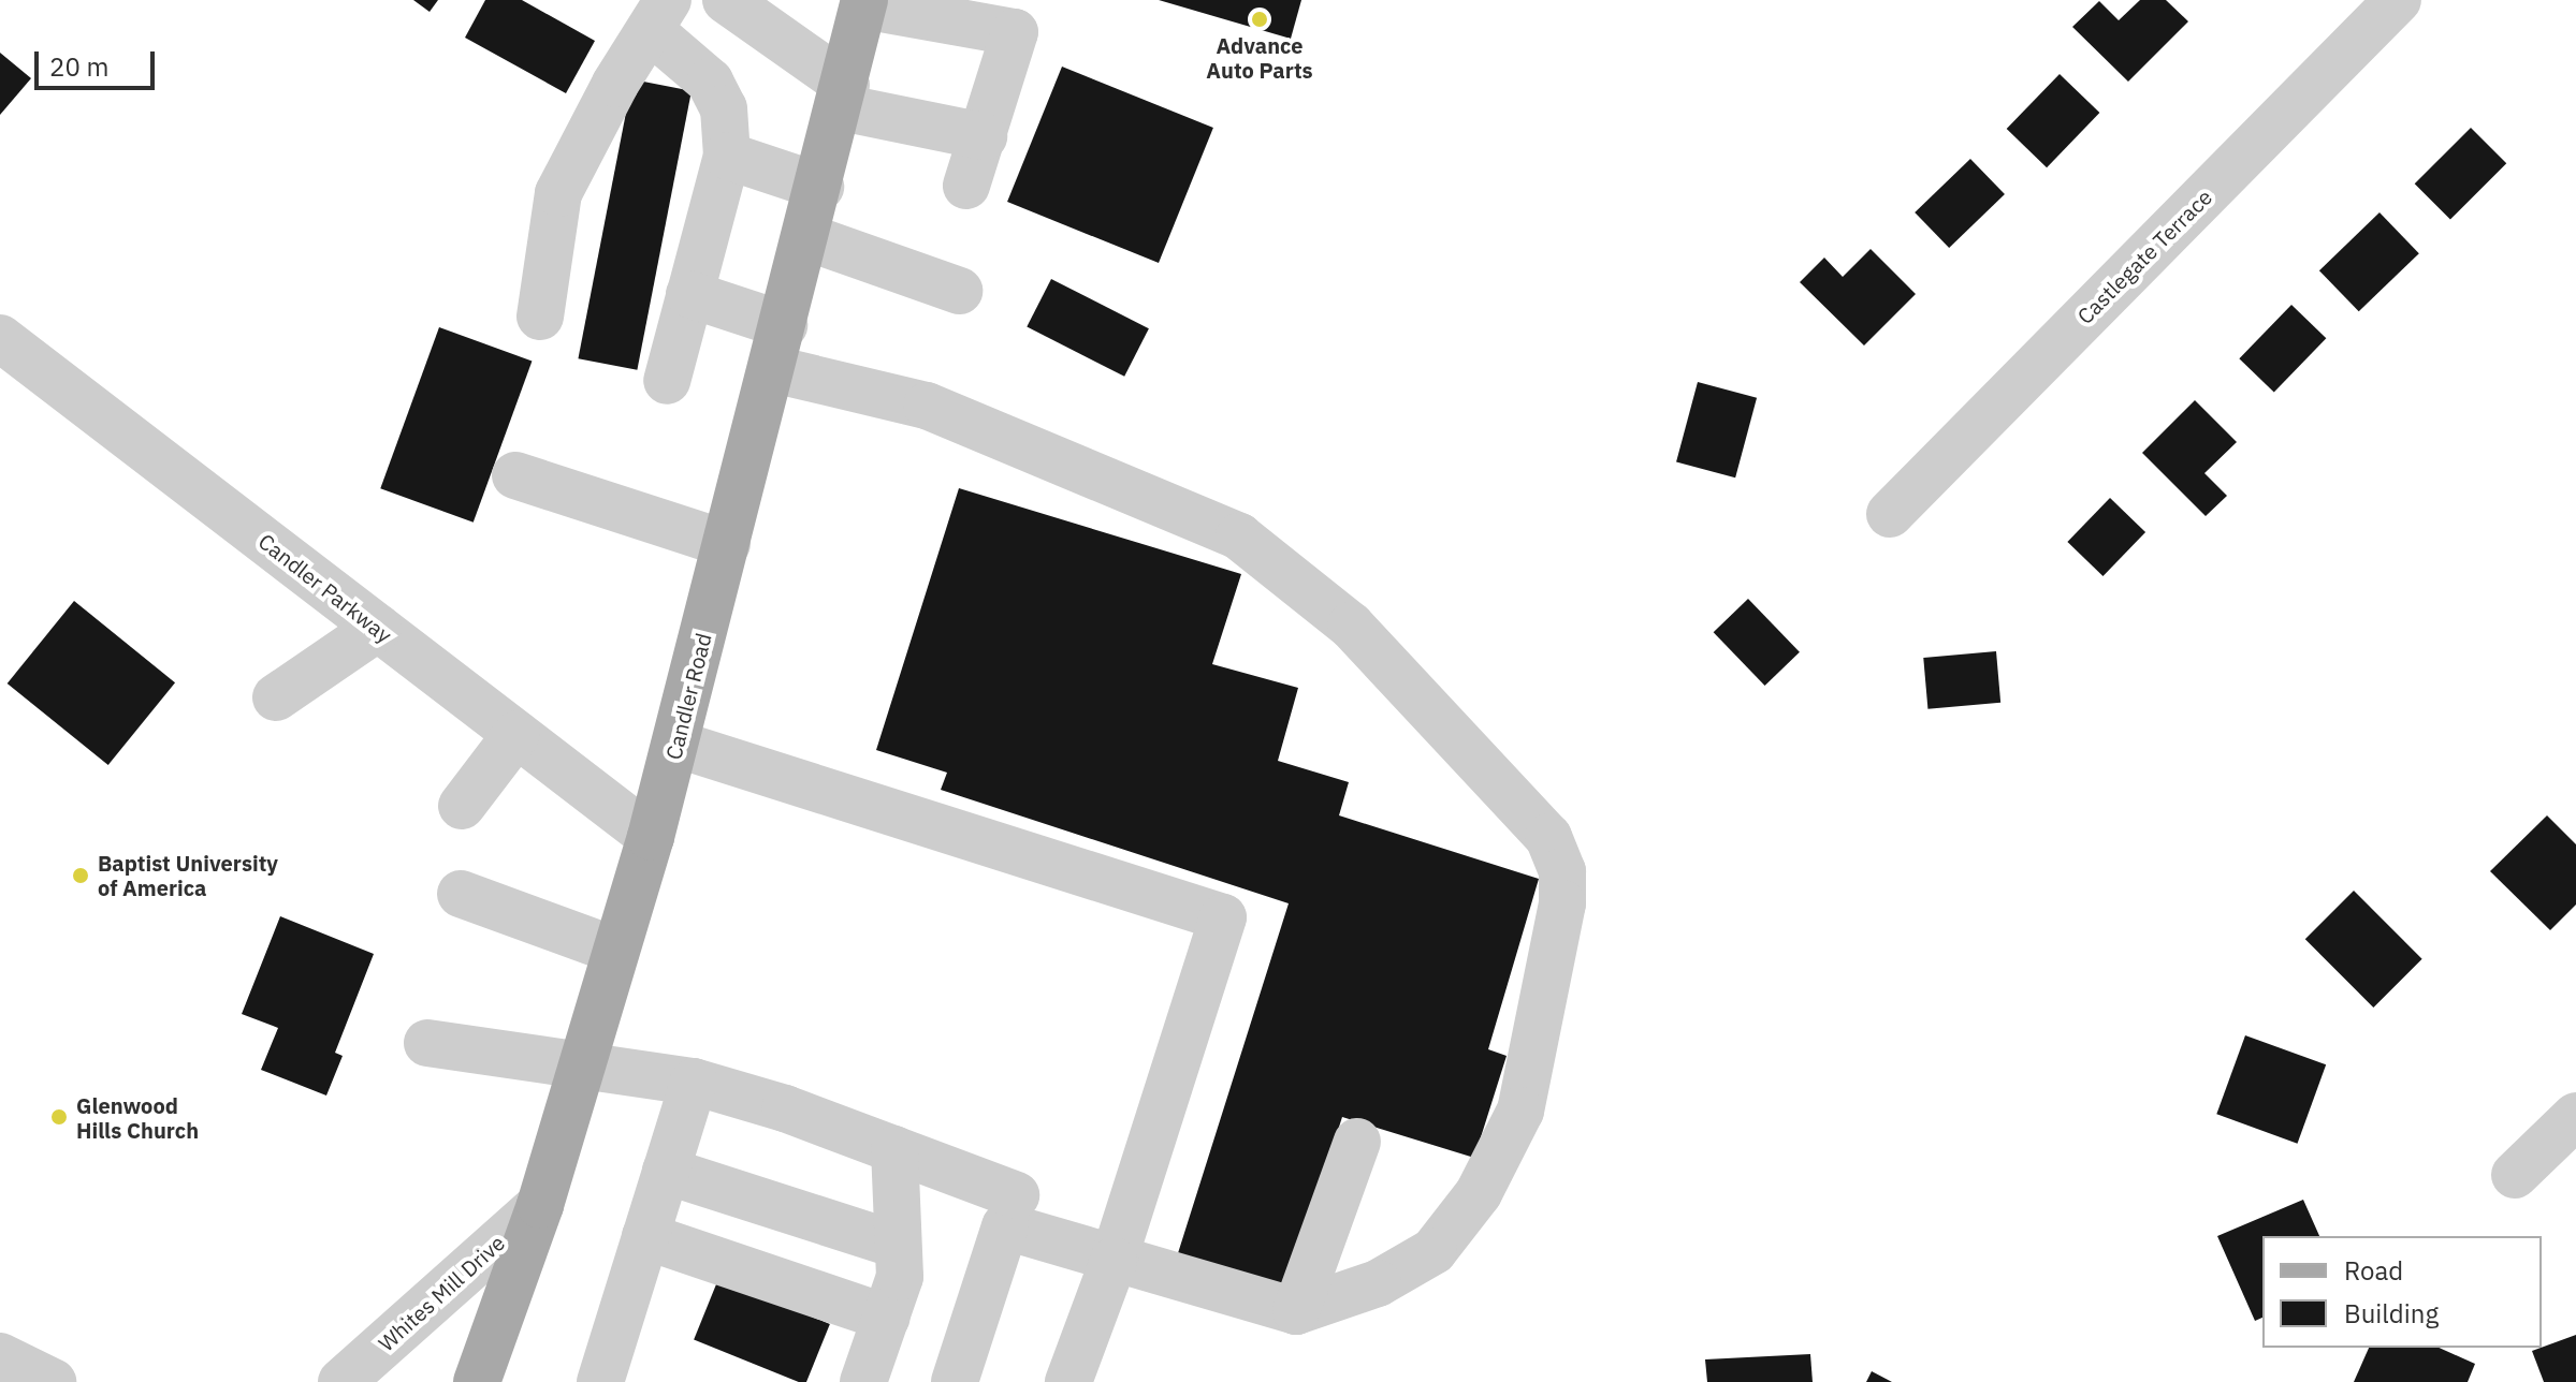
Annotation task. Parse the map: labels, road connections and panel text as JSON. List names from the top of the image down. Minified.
{"streets":{"main road":["Candler Road"],"street":["Castlegate Terrace","Candler Parkway","Whites Mill Drive"]},"crossings":[["Candler Parkway","Candler Road"],["Candler Road","Whites Mill Drive"]],"places":["Advance Auto Parts","Baptist University of America","Glenwood Hills Church"],"legend":["Road","Building"],"scale_bar":"20 m"}
